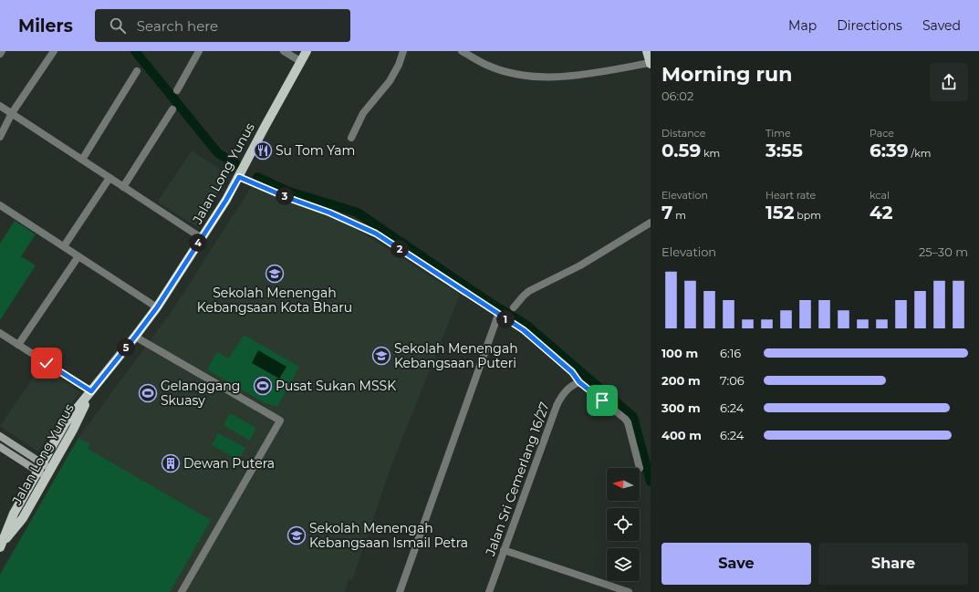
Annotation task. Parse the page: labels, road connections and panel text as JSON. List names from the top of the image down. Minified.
{"streets":{"main road":["Jalan Long Yunus"],"street":["Jalan Sri Cemerlang 16/27"]},"places":{"restaurant":["Su Tom Yam"],"school or university":["Sekolah Menengah Kebangsaan Kota Bharu","Sekolah Menengah Kebangsaan Puteri","Sekolah Menengah Kebangsaan Ismail Petra"],"sports":["Pusat Sukan MSSK","Gelanggang Skuasy"],"building":["Dewan Putera"]},"north":"left","page":{"header":"Milers","search":"Search here","nav":["Map","Directions","Saved"],"heading":["Morning run","06:02"],"stats":[["Distance","0.59 km"],["Time","3:55"],["Pace","6:39 /km"],["Elevation","7 m"],["Heart rate","152 bpm"],["kcal","42"]],"pins":["3","4","2","1","5"],"chart":["Elevation","25–30 m"],"list":[{"name":"100 m","note":"6:16"},{"name":"200 m","note":"7:06"},{"name":"300 m","note":"6:24"},{"name":"400 m","note":"6:24"}],"buttons":["Save","Share"]}}
